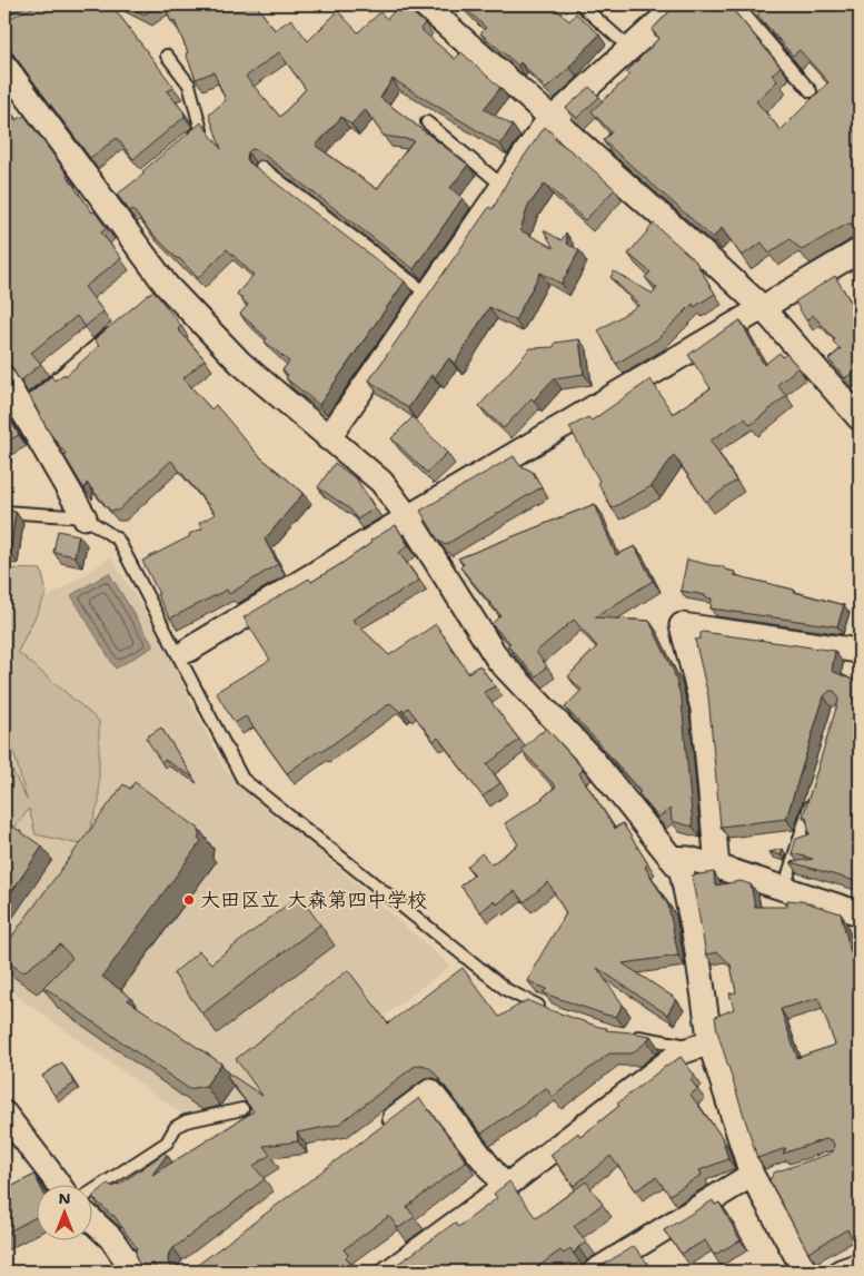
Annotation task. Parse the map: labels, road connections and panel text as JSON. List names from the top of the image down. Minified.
{"places":["大田区立 大森第四中学校"],"north":"top"}
